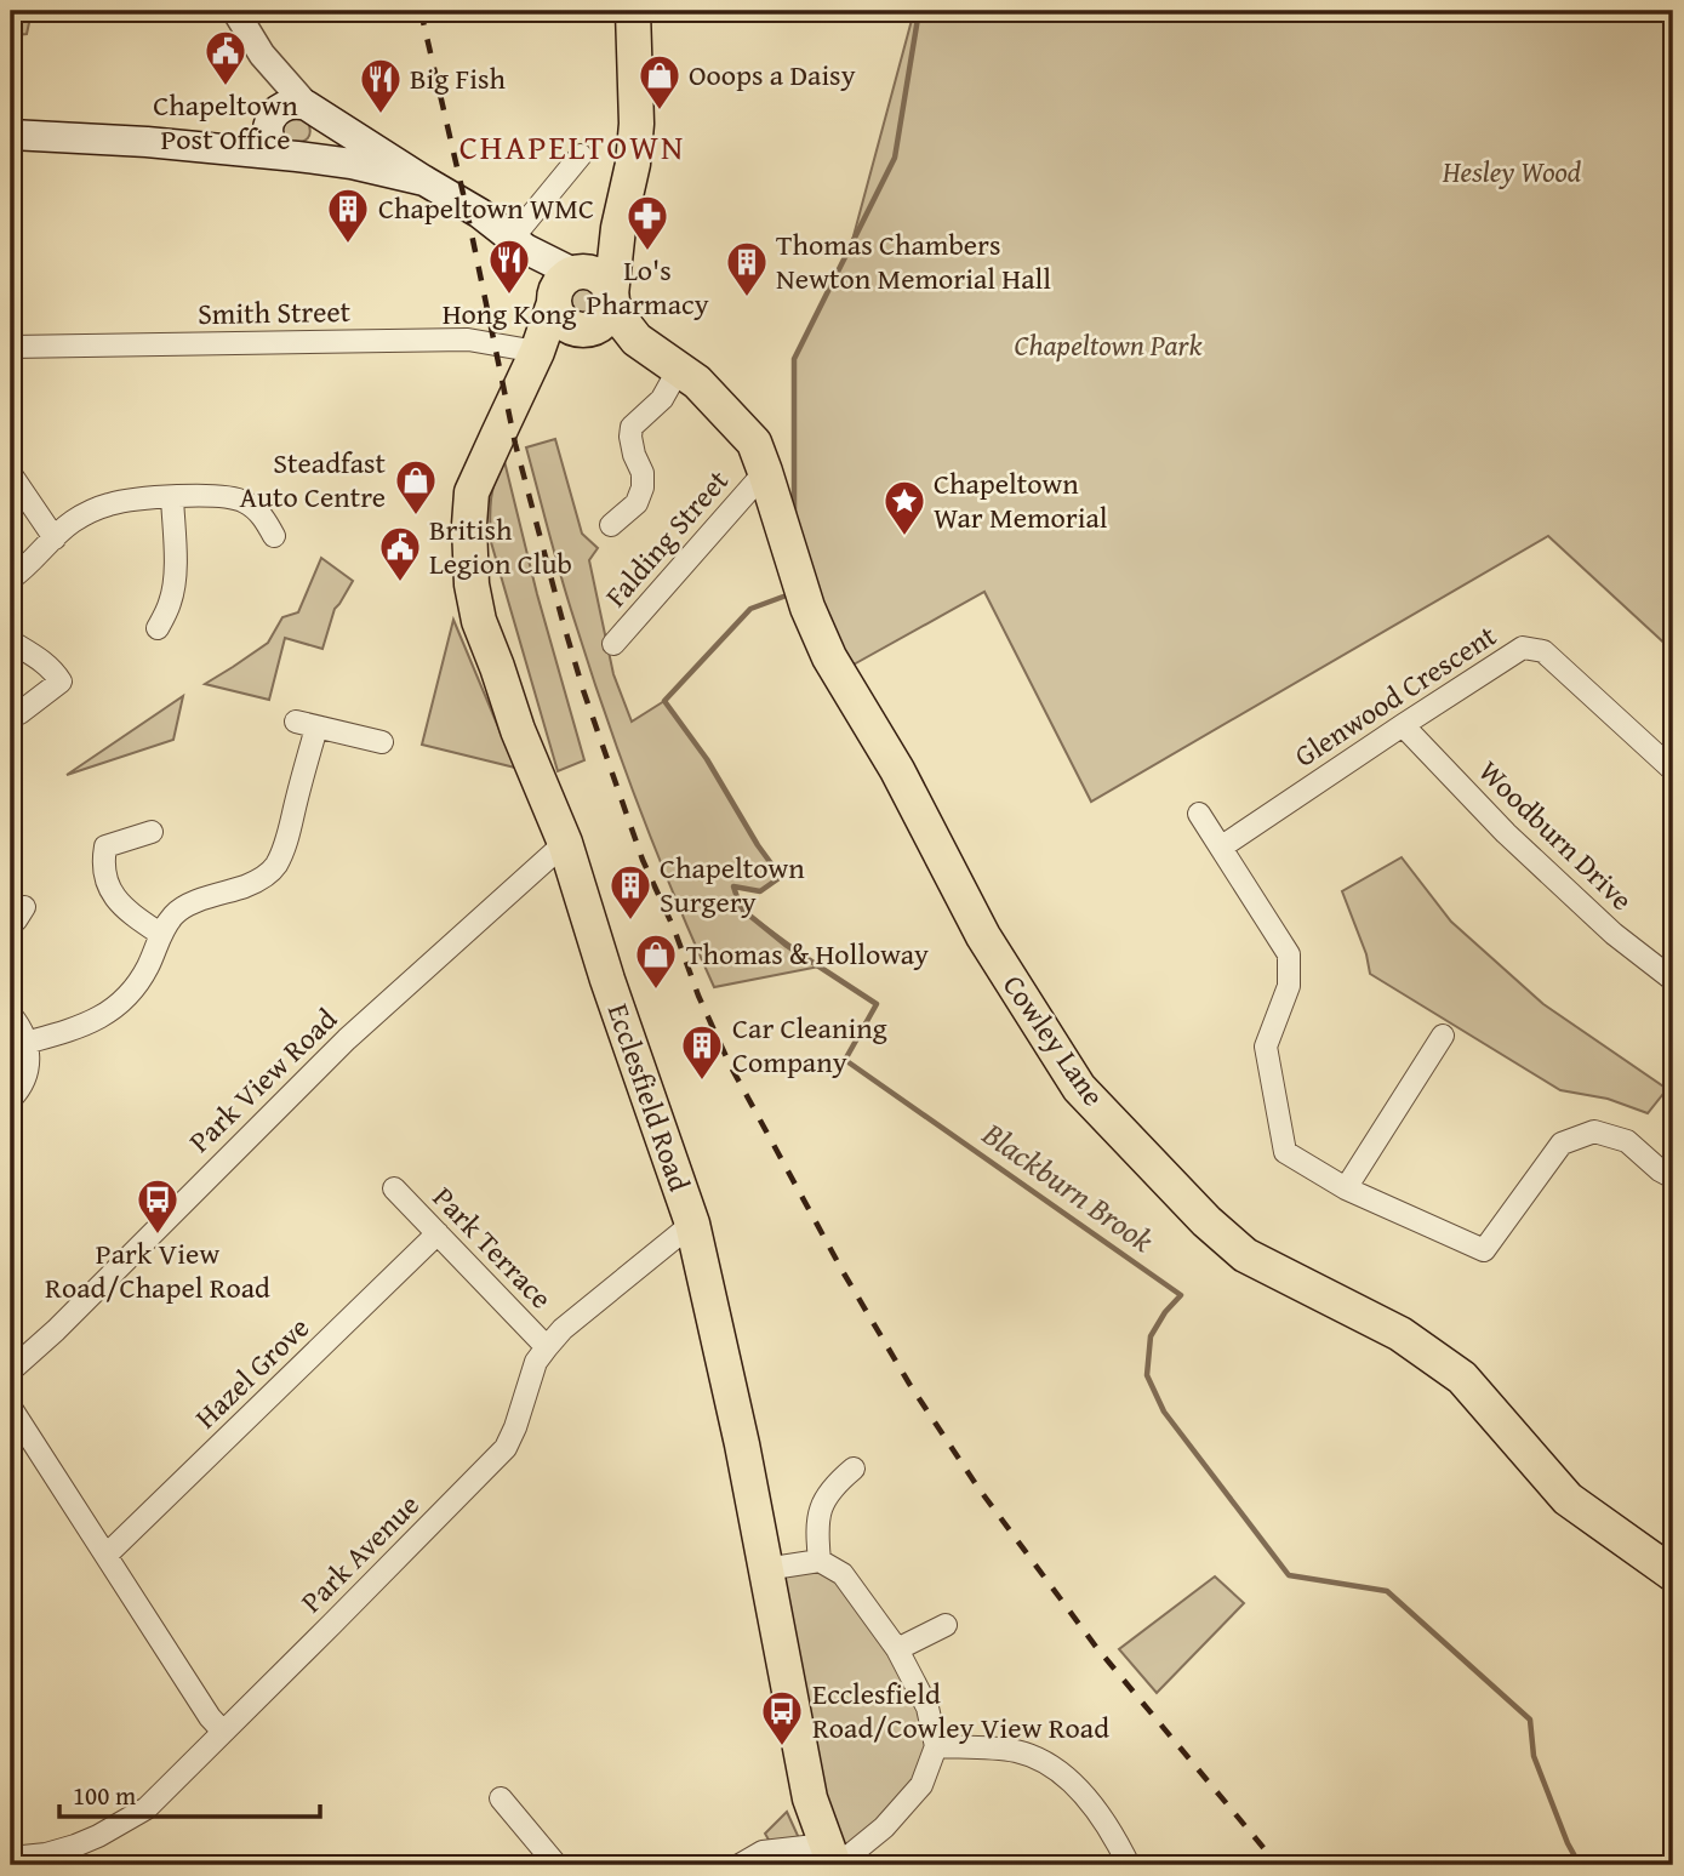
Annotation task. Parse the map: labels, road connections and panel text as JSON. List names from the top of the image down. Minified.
{"streets":{"main road":["Cowley Lane","Ecclesfield Road"],"street":["Smith Street","Falding Street","Glenwood Crescent","Woodburn Drive","Park View Road","Park Terrace","Hazel Grove","Park Avenue"]},"crossings":[["Smith Street","Ecclesfield Road"],["Falding Street","Cowley Lane"],["Glenwood Crescent","Woodburn Drive"],["Cowley Lane","Ecclesfield Road"],["Park View Road","Ecclesfield Road"],["Ecclesfield Road","Park Avenue"],["Park Terrace","Hazel Grove"],["Park Terrace","Park Avenue"]],"districts":["CHAPELTOWN"],"water":["Blackburn Brook"],"parks":["Hesley Wood","Chapeltown Park"],"places":{"public building":["Chapeltown Post Office","British Legion Club"],"shop":["Ooops a Daisy","Steadfast Auto Centre","Thomas & Holloway"],"restaurant":["Big Fish","Hong Kong"],"building":["Chapeltown WMC","Thomas Chambers Newton Memorial Hall","Chapeltown Surgery","Car Cleaning Company"],"pharmacy":["Lo's Pharmacy"],"place":["Chapeltown War Memorial"],"bus stop":["Park View Road/Chapel Road","Ecclesfield Road/Cowley View Road"]},"scale_bar":"100 m"}
